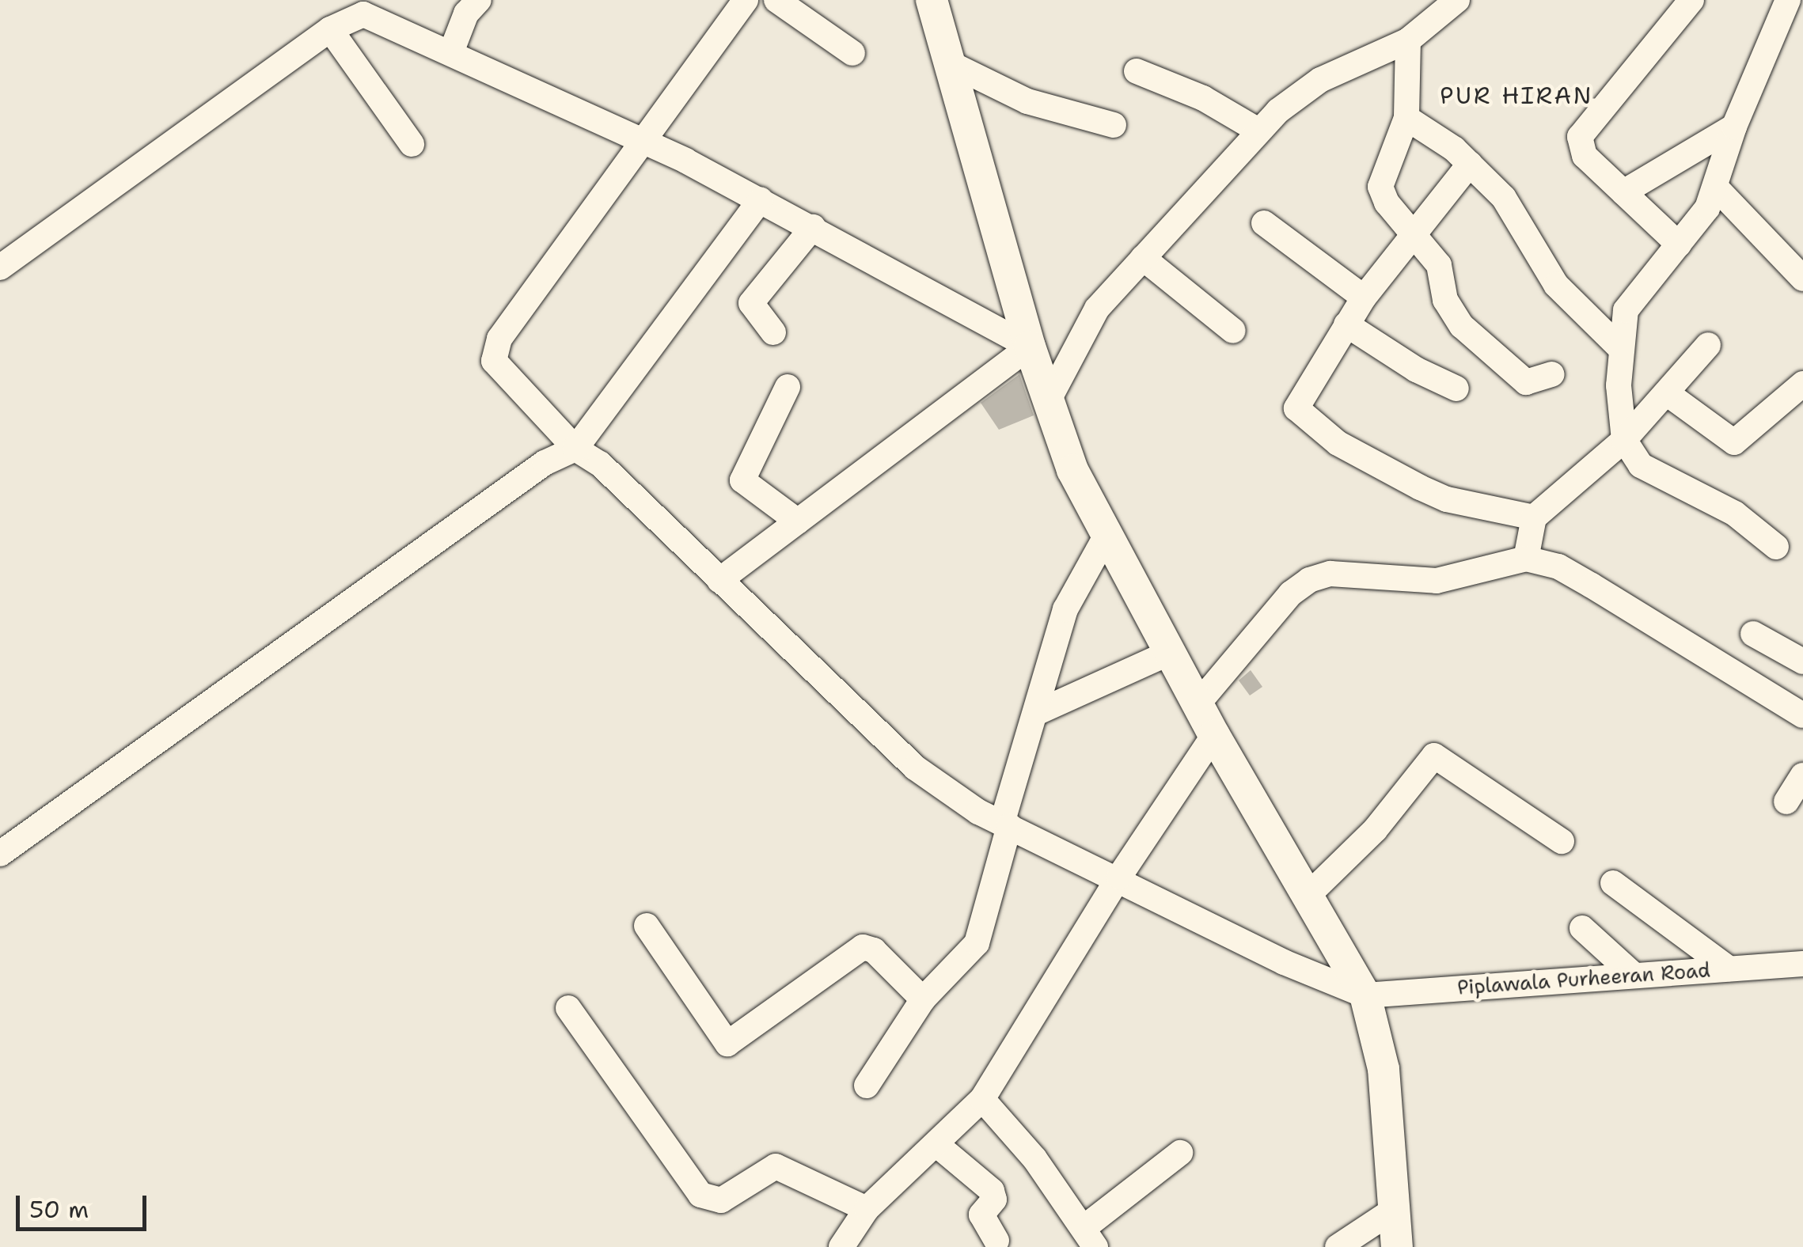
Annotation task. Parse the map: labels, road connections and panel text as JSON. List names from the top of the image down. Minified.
{"streets":{"street":["Piplawala Purheeran Road"]},"districts":["PUR HIRAN"],"scale_bar":"50 m"}
